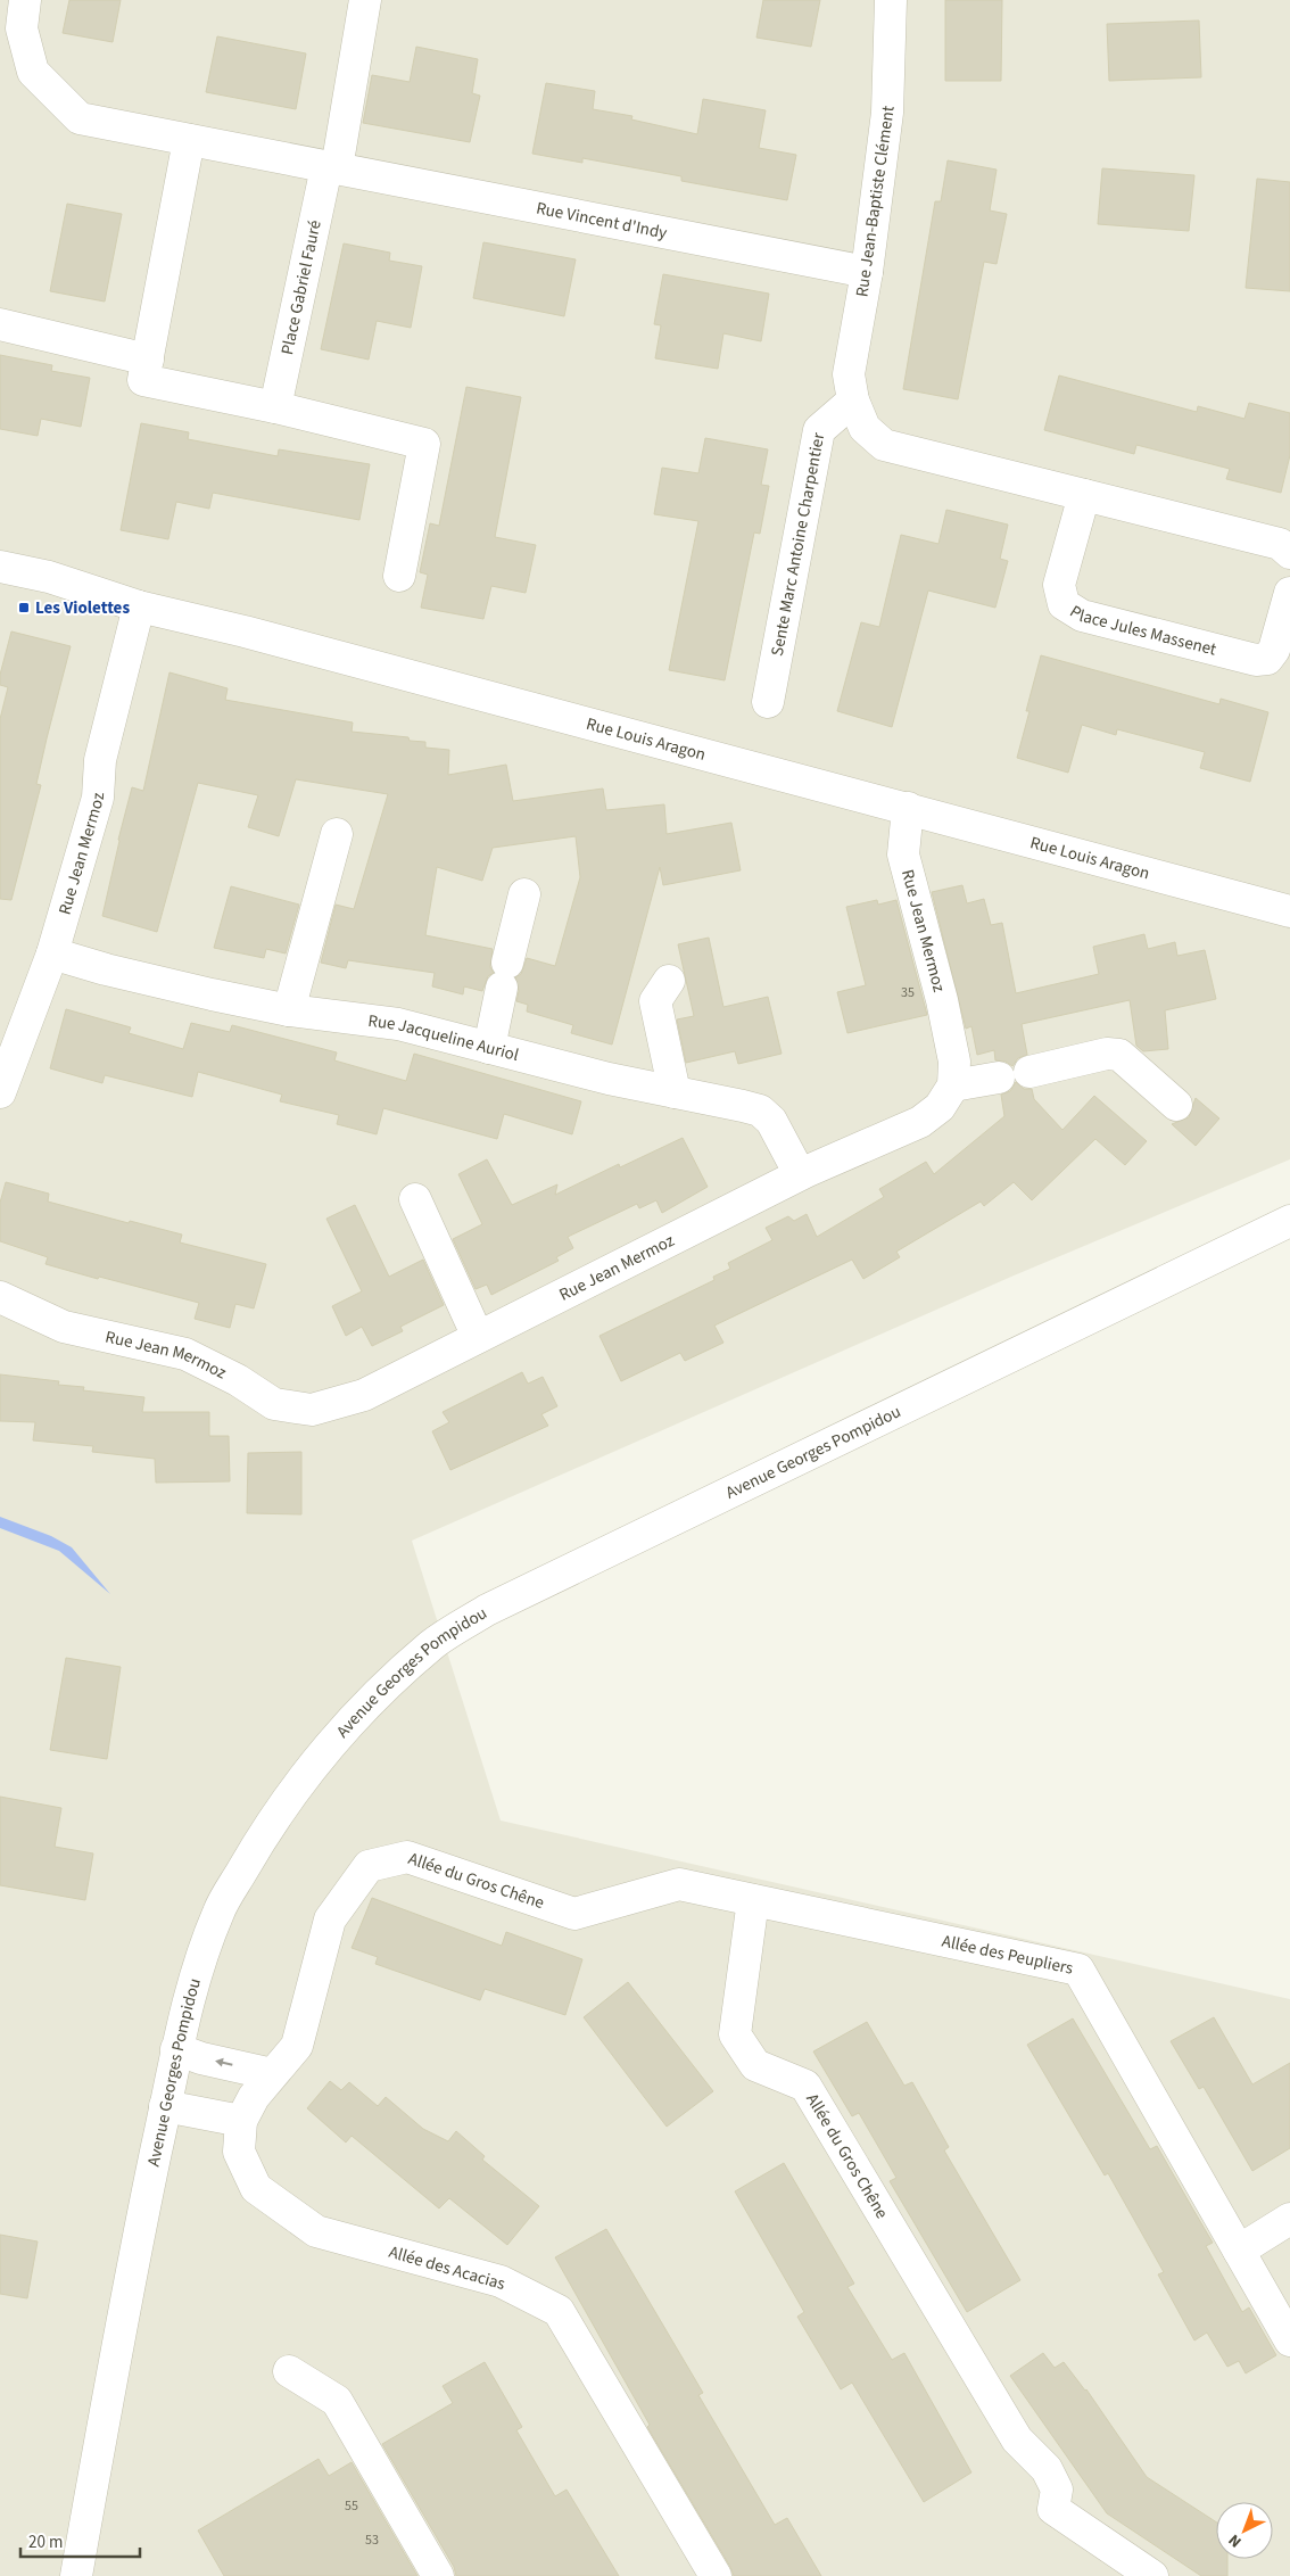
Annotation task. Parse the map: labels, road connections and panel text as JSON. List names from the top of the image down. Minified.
{"streets":{"street":["Rue Jean-Baptiste Clément","Rue Vincent d'Indy","Place Gabriel Fauré","Sente Marc Antoine Charpentier","Place Jules Massenet","Rue Louis Aragon","Rue Jean Mermoz","Rue Jacqueline Auriol","Avenue Georges Pompidou","Allée du Gros Chêne","Allée des Peupliers","Allée des Acacias"]},"crossings":[["Rue Jean-Baptiste Clément","Rue Vincent d'Indy"],["Rue Jean-Baptiste Clément","Sente Marc Antoine Charpentier"],["Rue Vincent d'Indy","Place Gabriel Fauré"],["Rue Louis Aragon","Rue Jean Mermoz"],["Rue Jean Mermoz","Rue Jacqueline Auriol"],["Allée du Gros Chêne","Allée des Peupliers"],["Allée du Gros Chêne","Allée des Acacias"]],"places":{"transit":["Les Violettes"]},"house_numbers":["35","55","53"],"scale_bar":"20 m","north":"bottom left"}
